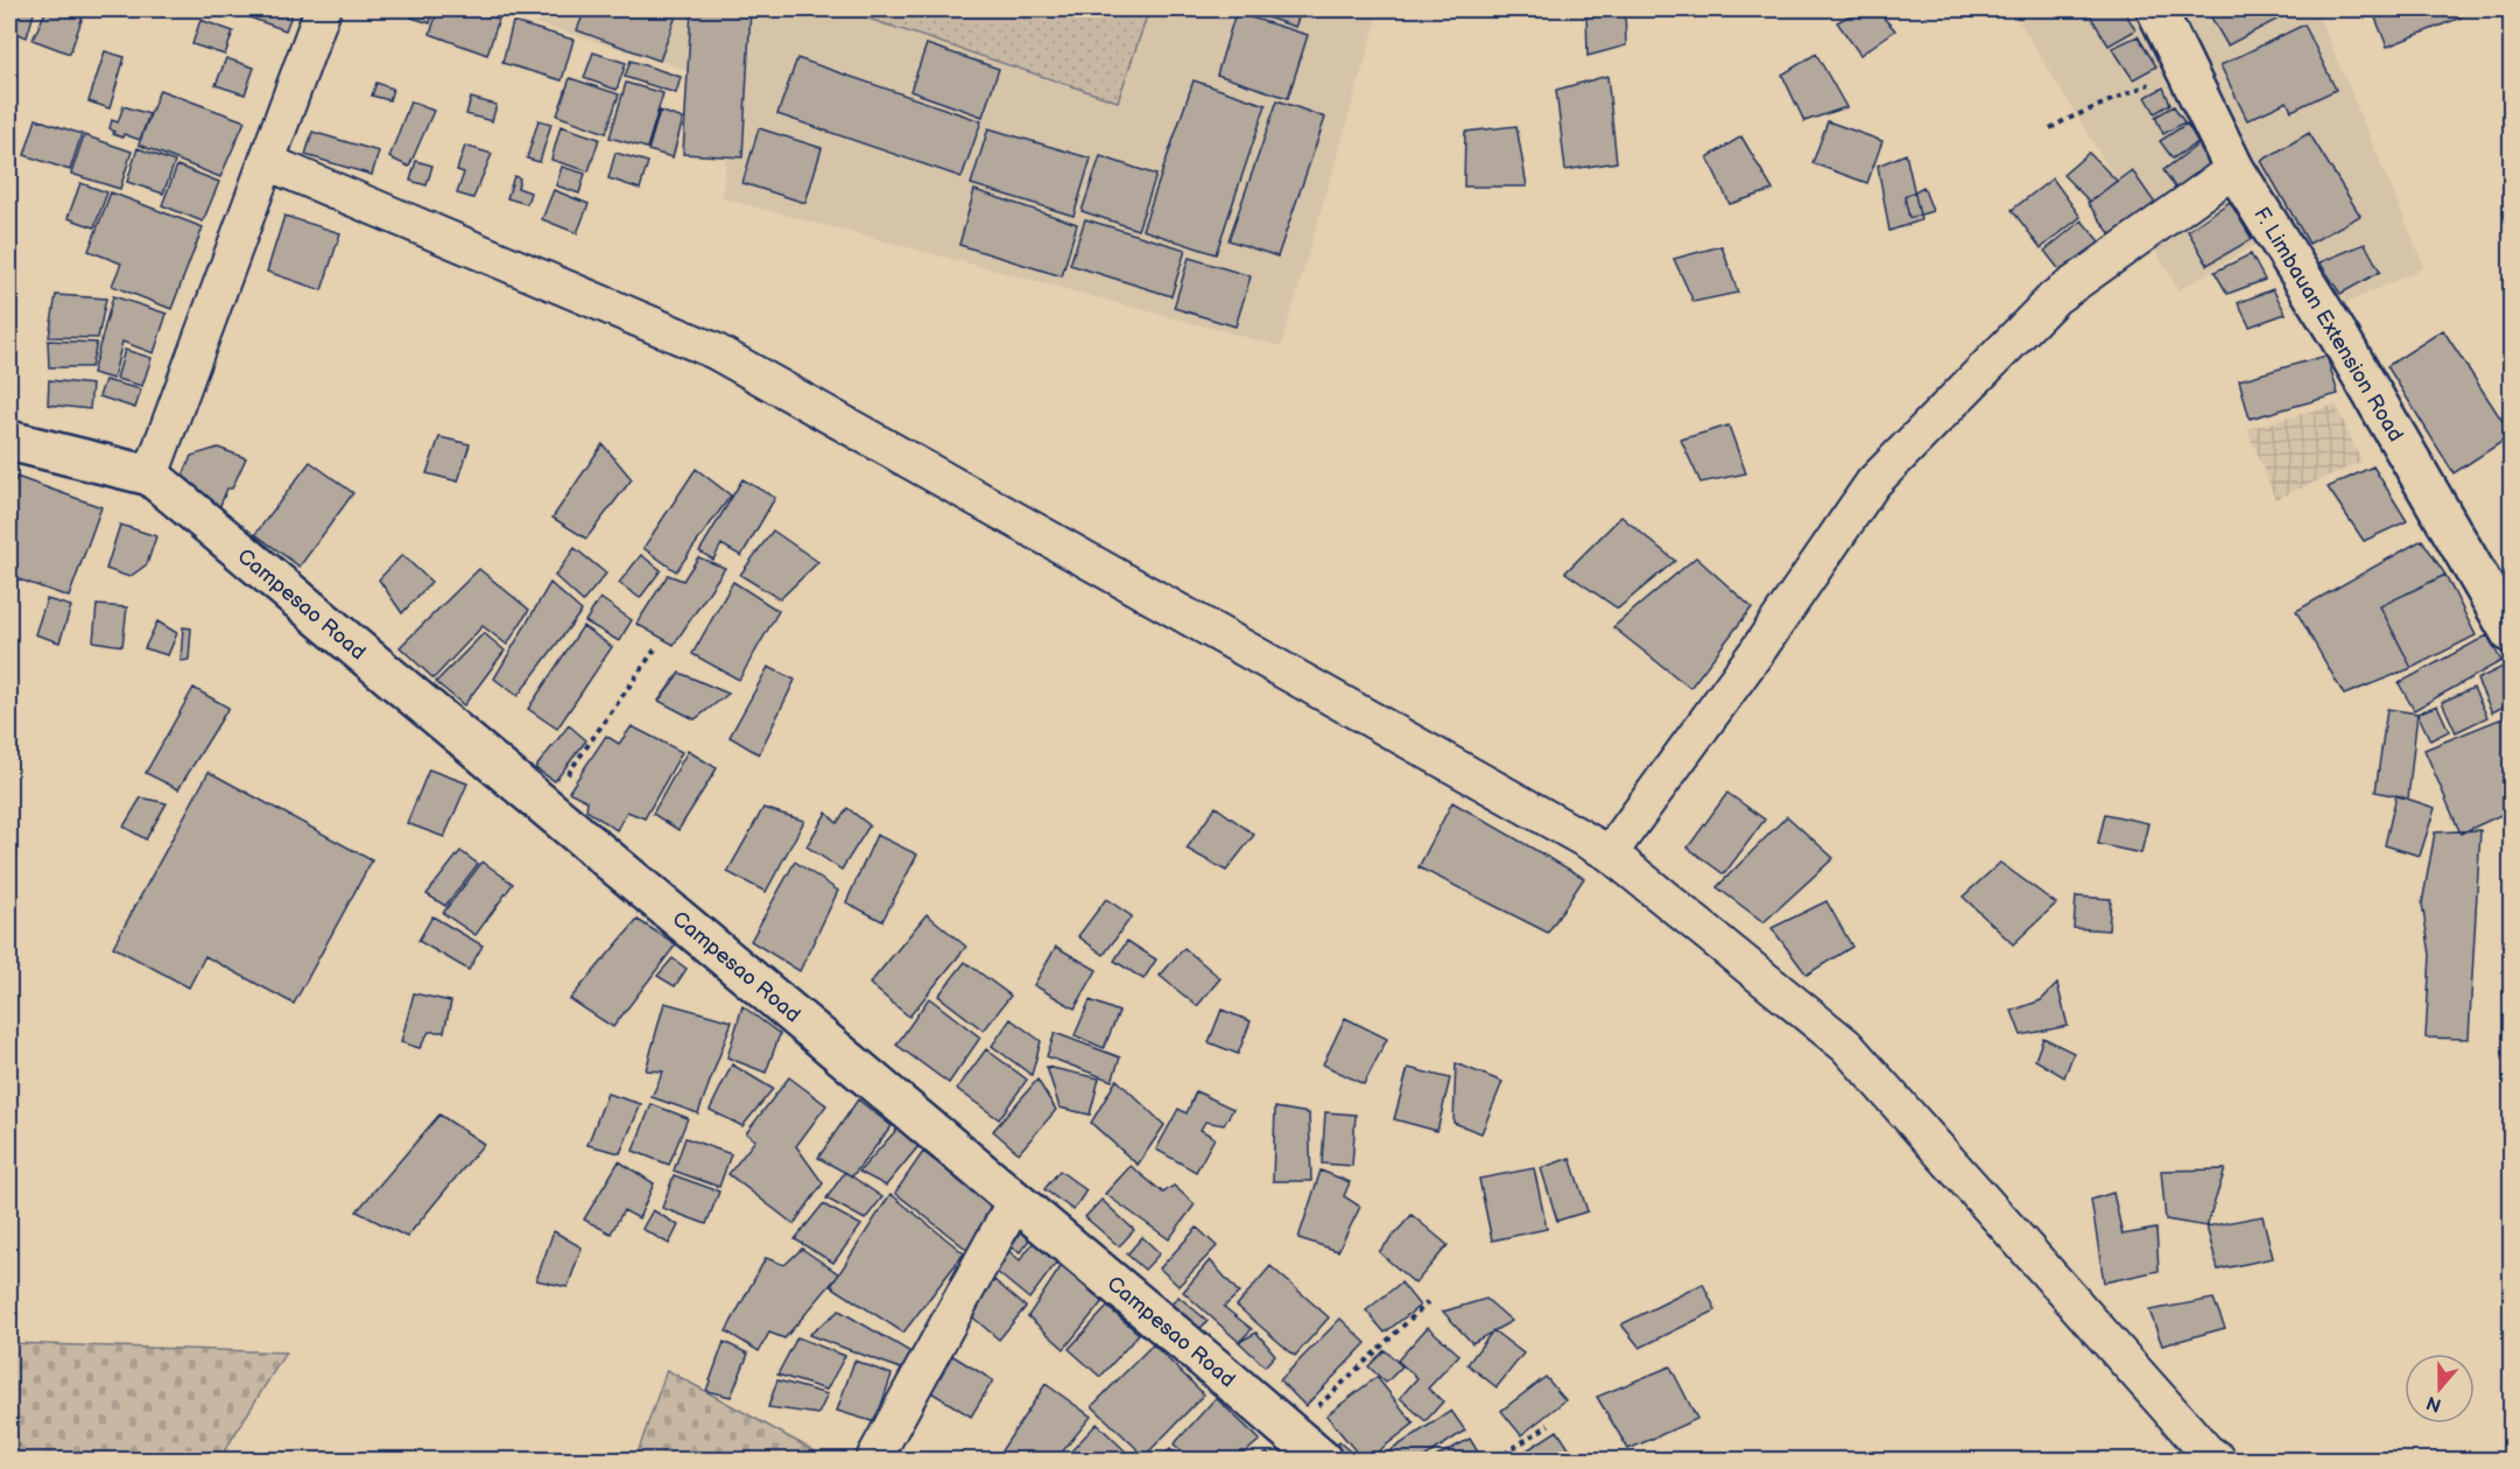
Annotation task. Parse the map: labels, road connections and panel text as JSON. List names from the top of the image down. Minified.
{"streets":{"street":["F. Limbauan Extension Road","Campesao Road"]},"north":"bottom"}
